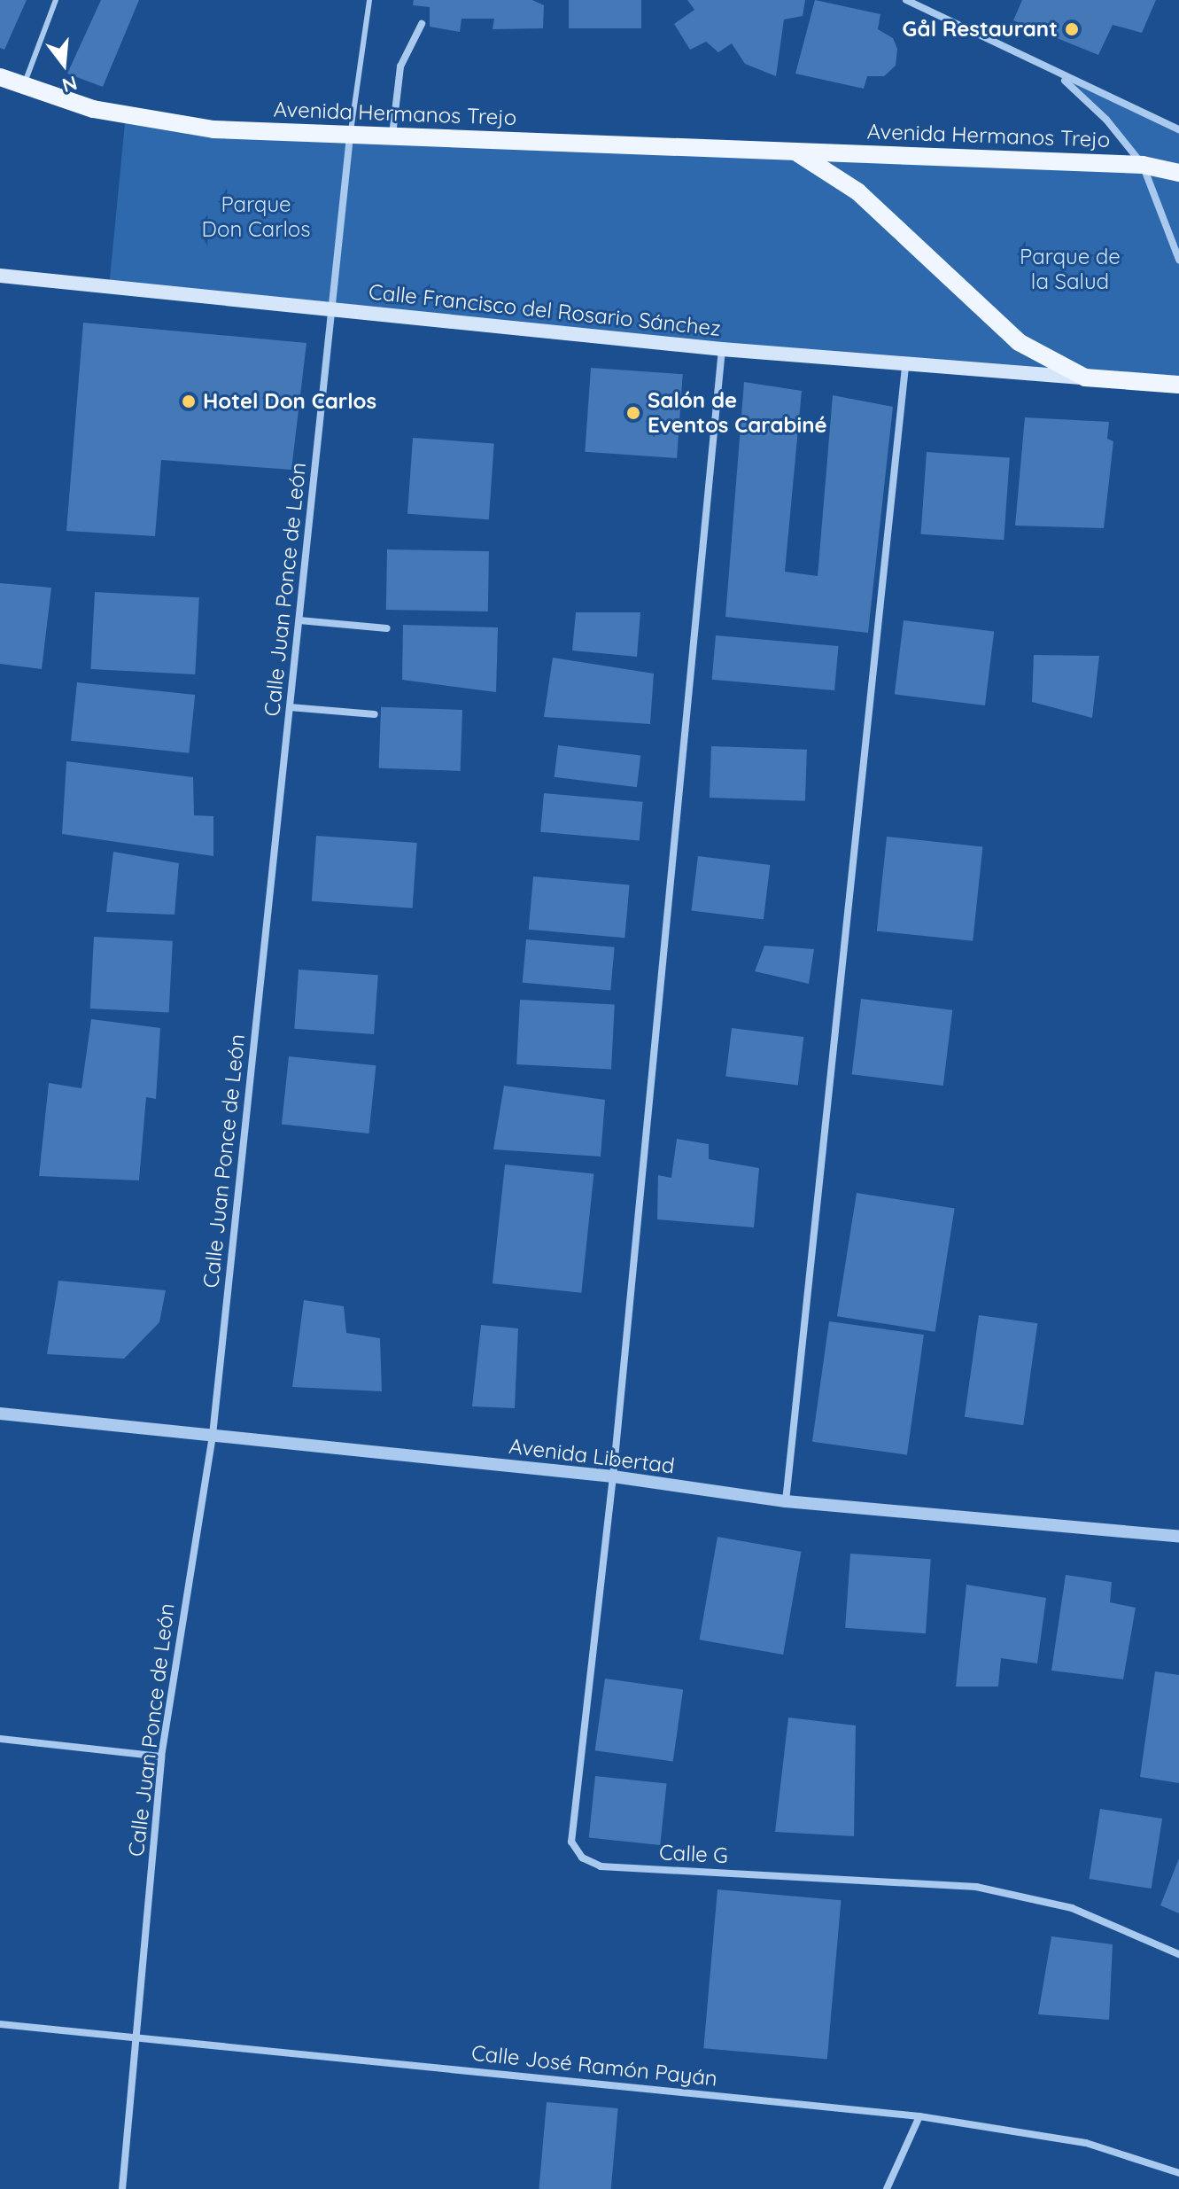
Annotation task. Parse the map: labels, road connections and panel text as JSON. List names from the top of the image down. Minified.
{"streets":{"main road":["Avenida Hermanos Trejo","Calle Francisco del Rosario Sánchez"],"street":["Calle Juan Ponce de León","Avenida Libertad","Calle G","Calle José Ramón Payán"]},"crossings":[["Avenida Hermanos Trejo","Calle Juan Ponce de León"],["Calle Francisco del Rosario Sánchez","Calle Juan Ponce de León"],["Calle Francisco del Rosario Sánchez","Calle G"],["Calle Juan Ponce de León","Avenida Libertad"],["Calle Juan Ponce de León","Calle José Ramón Payán"],["Avenida Libertad","Calle G"]],"parks":["Parque Don Carlos","Parque de la Salud"],"places":["Gål Restaurant","Hotel Don Carlos","Salón de Eventos Carabiné"],"north":"bottom"}
